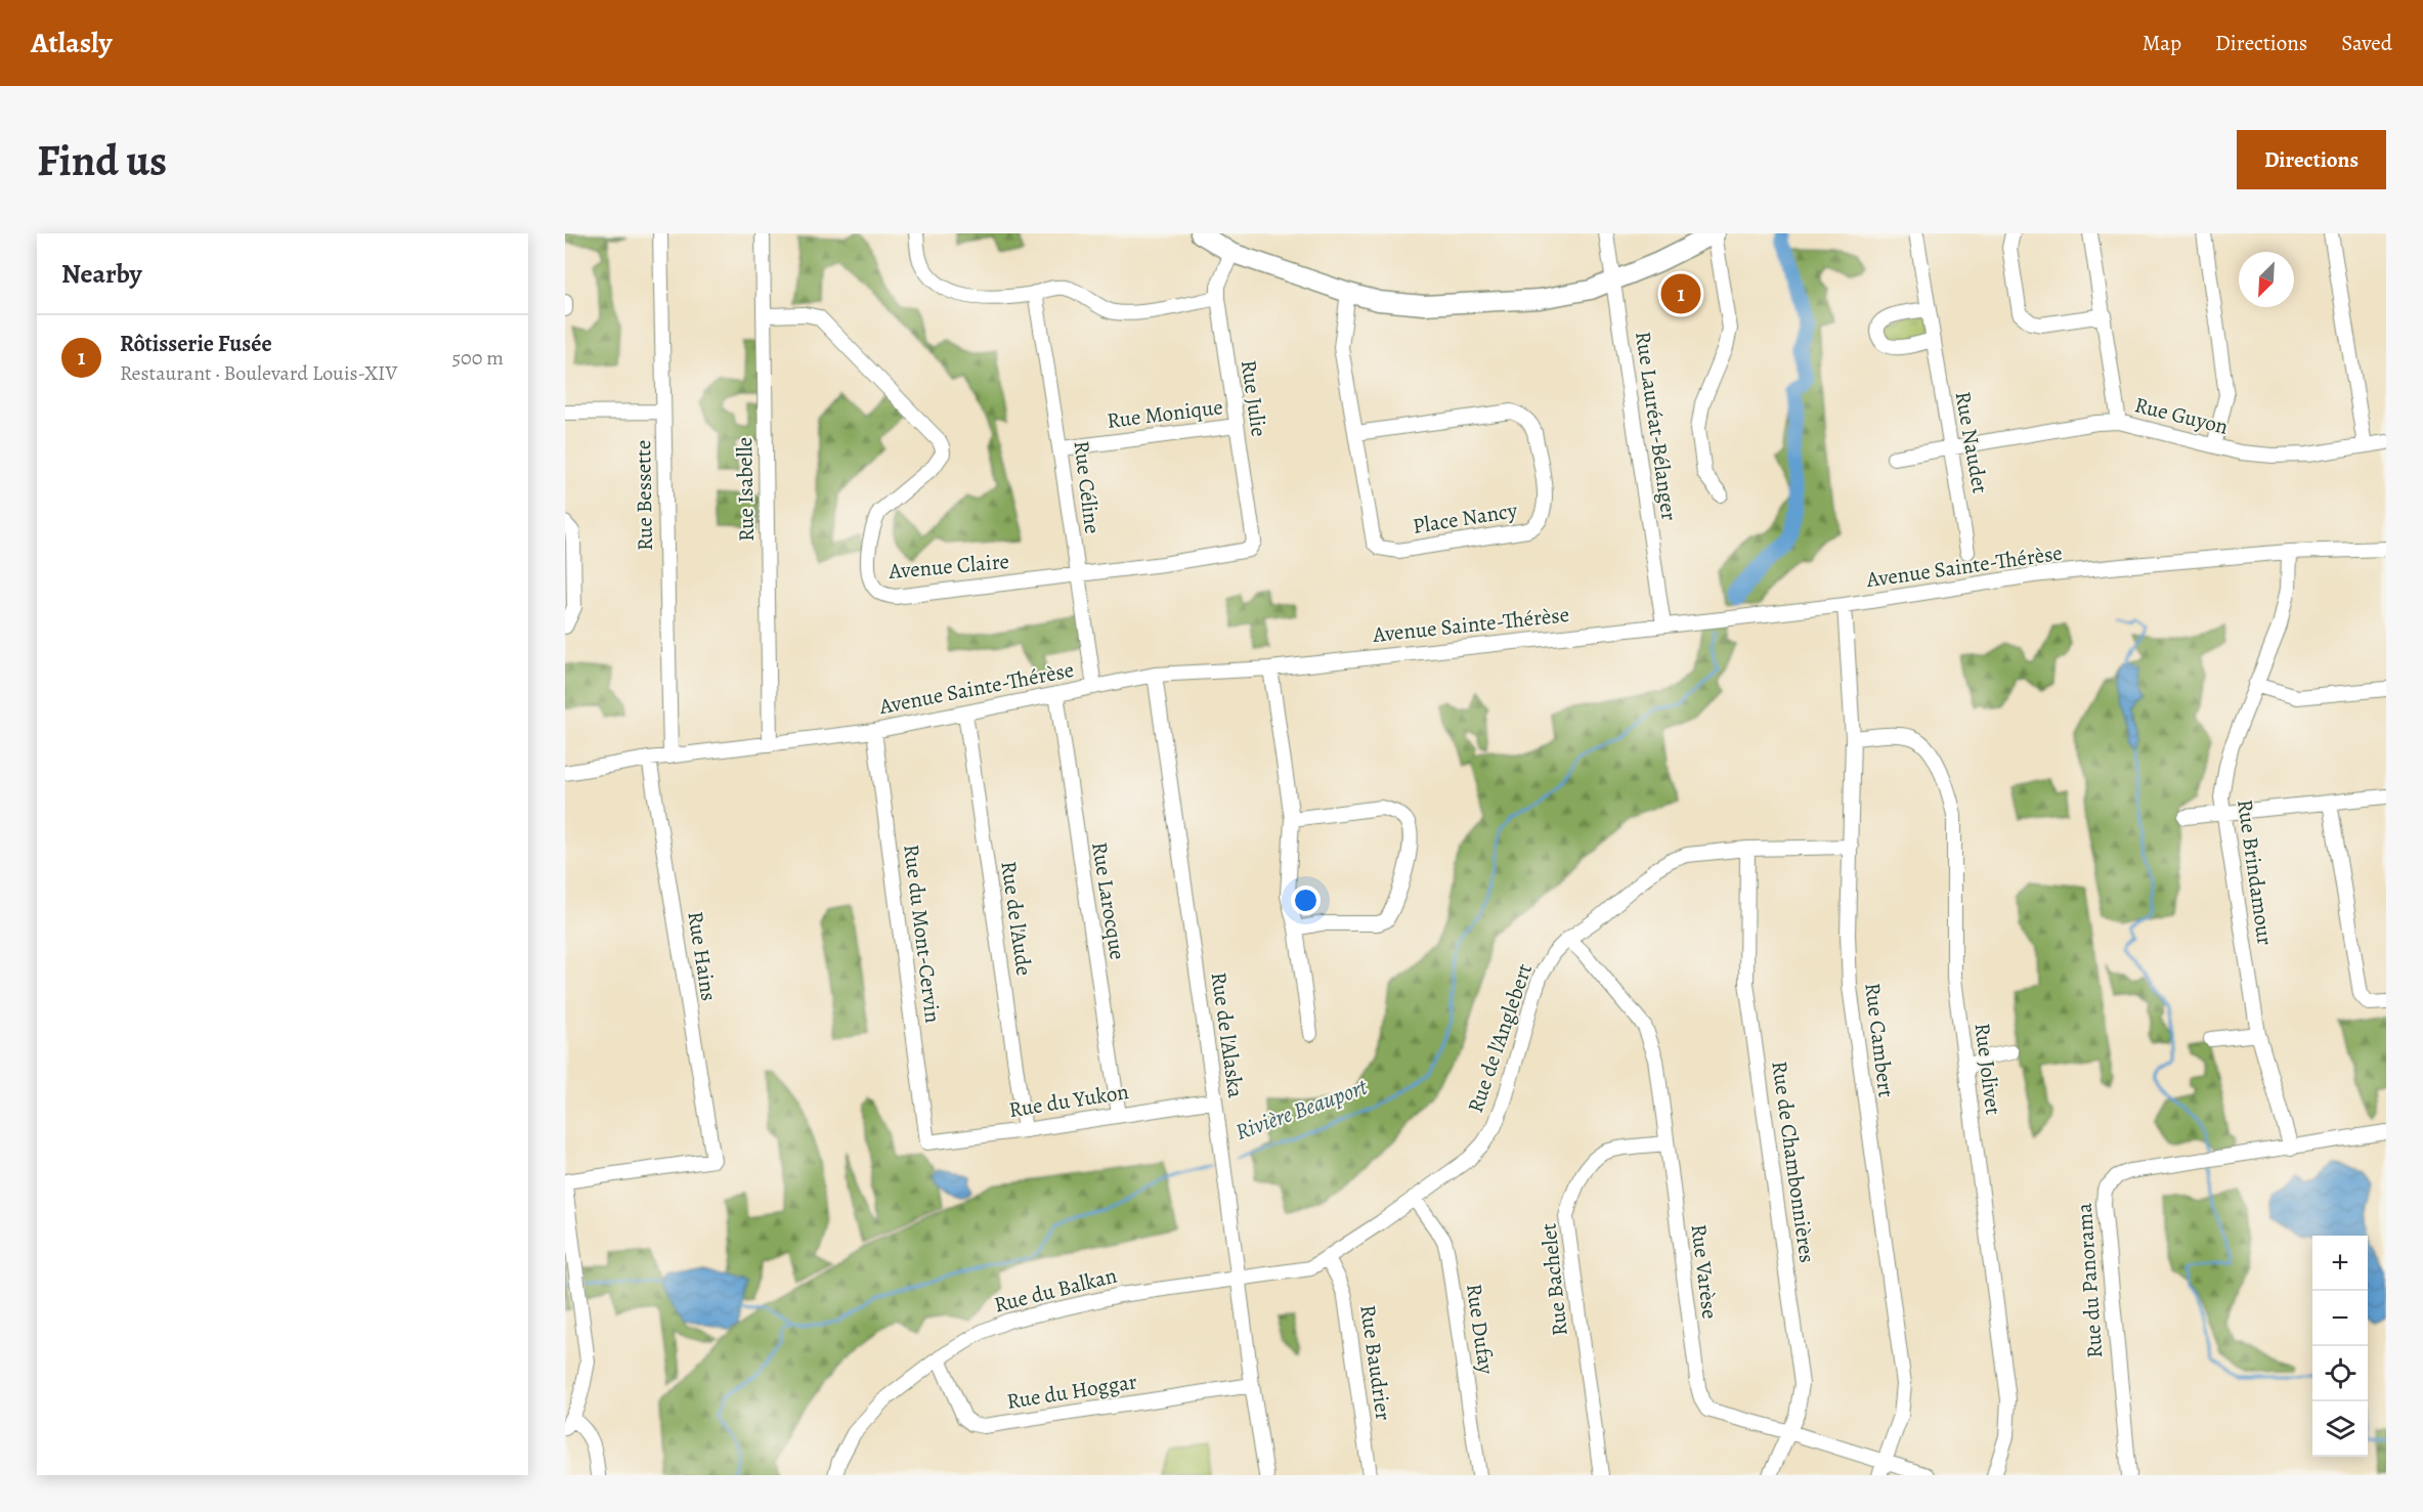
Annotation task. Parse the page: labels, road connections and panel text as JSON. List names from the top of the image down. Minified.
{"streets":{"street":["Rue Julie","Rue Monique","Rue Guyon","Rue Lauréat-Bélanger","Rue Naudet","Rue Céline","Rue Isabelle","Rue Bessette","Place Nancy","Avenue Claire","Avenue Sainte-Thérèse","Rue Brindamour","Rue Larocque","Rue de l'Aude","Rue du Mont-Cervin","Rue Hains","Rue de l'Alaska","Rue de l'Anglebert","Rue Cambert","Rue Jolivet","Rue du Yukon","Rue de Chambonnières","Rue Varèse","Rue Bachelet","Rue du Panorama","Rue du Balkan","Rue Dufay","Rue Baudrier","Rue du Hoggar"]},"crossings":[["Rue Julie","Rue Monique"],["Rue Julie","Avenue Claire"],["Rue Monique","Rue Céline"],["Rue Guyon","Rue Naudet"],["Rue Lauréat-Bélanger","Avenue Sainte-Thérèse"],["Rue Céline","Avenue Claire"],["Rue Céline","Avenue Sainte-Thérèse"],["Rue Isabelle","Avenue Claire"],["Rue Isabelle","Avenue Sainte-Thérèse"],["Rue Bessette","Avenue Sainte-Thérèse"],["Avenue Sainte-Thérèse","Rue Brindamour"],["Avenue Sainte-Thérèse","Rue Larocque"],["Avenue Sainte-Thérèse","Rue de l'Aude"],["Avenue Sainte-Thérèse","Rue du Mont-Cervin"],["Avenue Sainte-Thérèse","Rue Hains"],["Avenue Sainte-Thérèse","Rue de l'Alaska"],["Avenue Sainte-Thérèse","Rue Cambert"],["Rue Brindamour","Rue du Panorama"],["Rue Larocque","Rue du Yukon"],["Rue de l'Aude","Rue du Yukon"],["Rue du Mont-Cervin","Rue du Yukon"],["Rue de l'Alaska","Rue de l'Anglebert"],["Rue de l'Alaska","Rue du Yukon"],["Rue de l'Alaska","Rue du Balkan"],["Rue de l'Alaska","Rue du Hoggar"],["Rue de l'Anglebert","Rue Cambert"],["Rue de l'Anglebert","Rue de Chambonnières"],["Rue de l'Anglebert","Rue Varèse"],["Rue de l'Anglebert","Rue du Balkan"],["Rue de l'Anglebert","Rue Dufay"],["Rue de l'Anglebert","Rue Baudrier"],["Rue Cambert","Rue Jolivet"],["Rue Cambert","Rue Varèse"],["Rue de Chambonnières","Rue Varèse"],["Rue Varèse","Rue Bachelet"],["Rue du Balkan","Rue du Hoggar"]],"water":["Rivière Beauport"],"north":"bottom left","page":{"header":"Atlasly","nav":["Map","Directions","Saved"],"buttons":"Directions","title":"Find us","heading":"Nearby","pins":"1","list":[{"mark":"1","name":"Rôtisserie Fusée","note":"Restaurant · Boulevard Louis-XIV","value":"500 m"}],"map_buttons":["+","−"]}}
